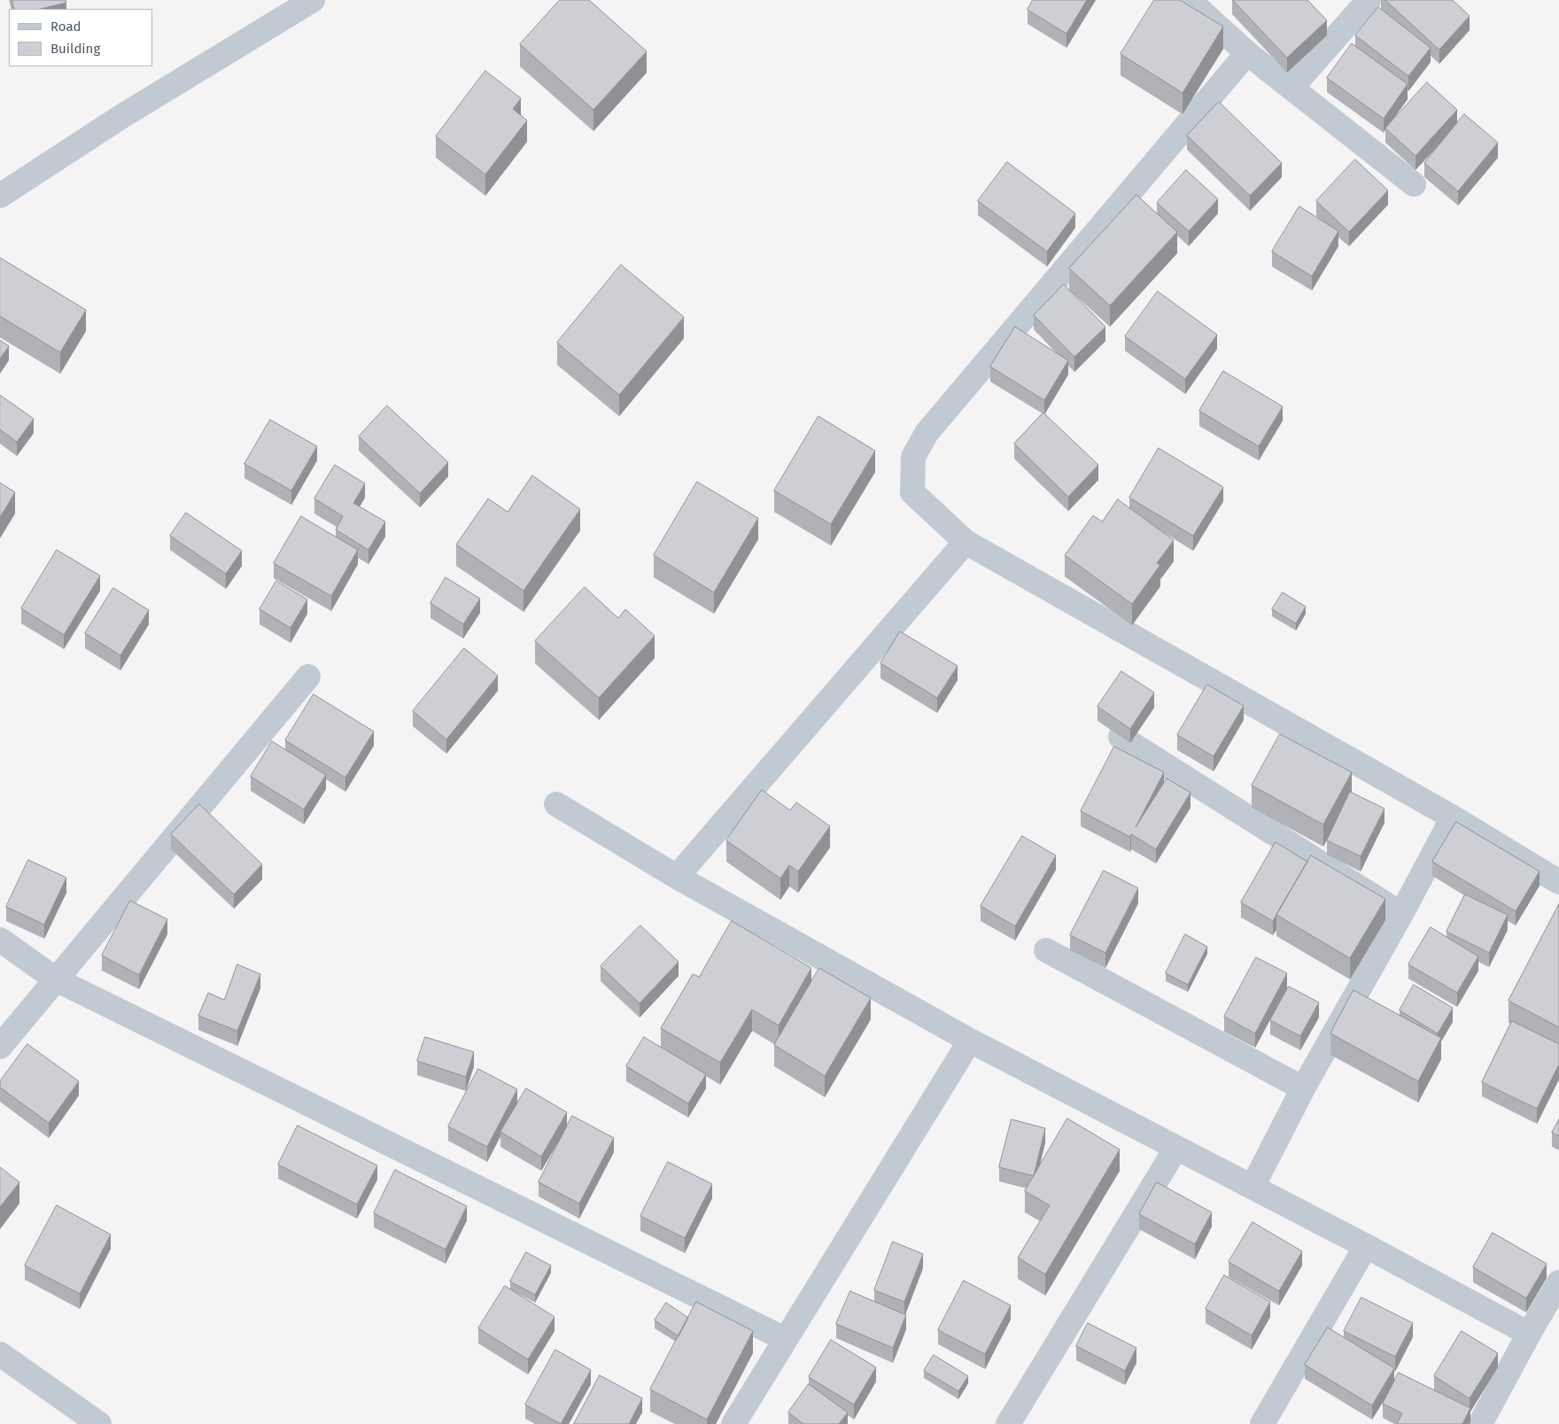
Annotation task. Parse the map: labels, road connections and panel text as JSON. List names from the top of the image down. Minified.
{"legend":["Road","Building"]}
